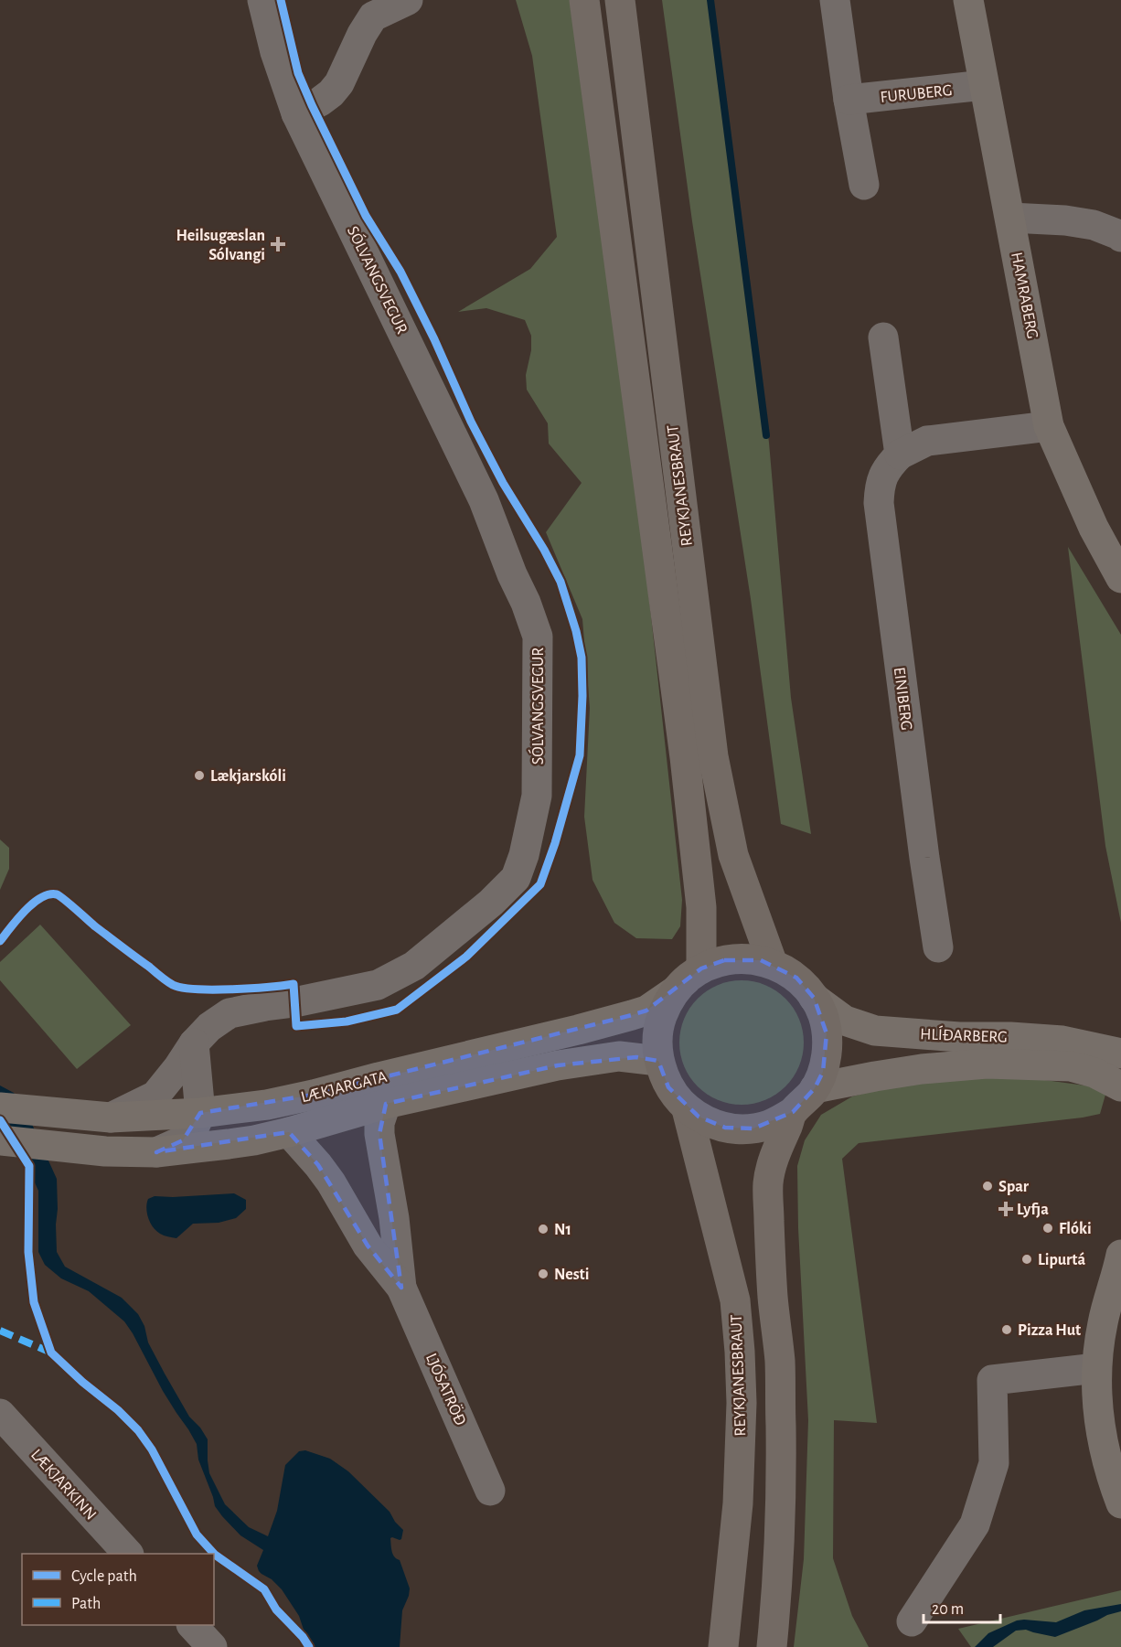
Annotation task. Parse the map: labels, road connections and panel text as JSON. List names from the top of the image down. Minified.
{"streets":{"highway":["REYKJANESBRAUT"],"street":["FURUBERG","SÓLVANGSVEGUR","HAMRABERG","EINIBERG","HLÍÐARBERG","LÆKJARGATA","LJÓSATRÖÐ","LÆKJARKINN"]},"crossings":[["FURUBERG","HAMRABERG"],["SÓLVANGSVEGUR","LÆKJARGATA"],["HAMRABERG","EINIBERG"],["REYKJANESBRAUT","HLÍÐARBERG"],["REYKJANESBRAUT","LÆKJARGATA"],["HLÍÐARBERG","LÆKJARGATA"],["LÆKJARGATA","LJÓSATRÖÐ"]],"places":{"health":["Heilsugæslan Sólvangi","Lyfja"],"other":["Lækjarskóli","Spar","Flóki","N1","Lipurtá","Nesti","Pizza Hut"]},"legend":["Cycle path","Path"],"scale_bar":"20 m"}
